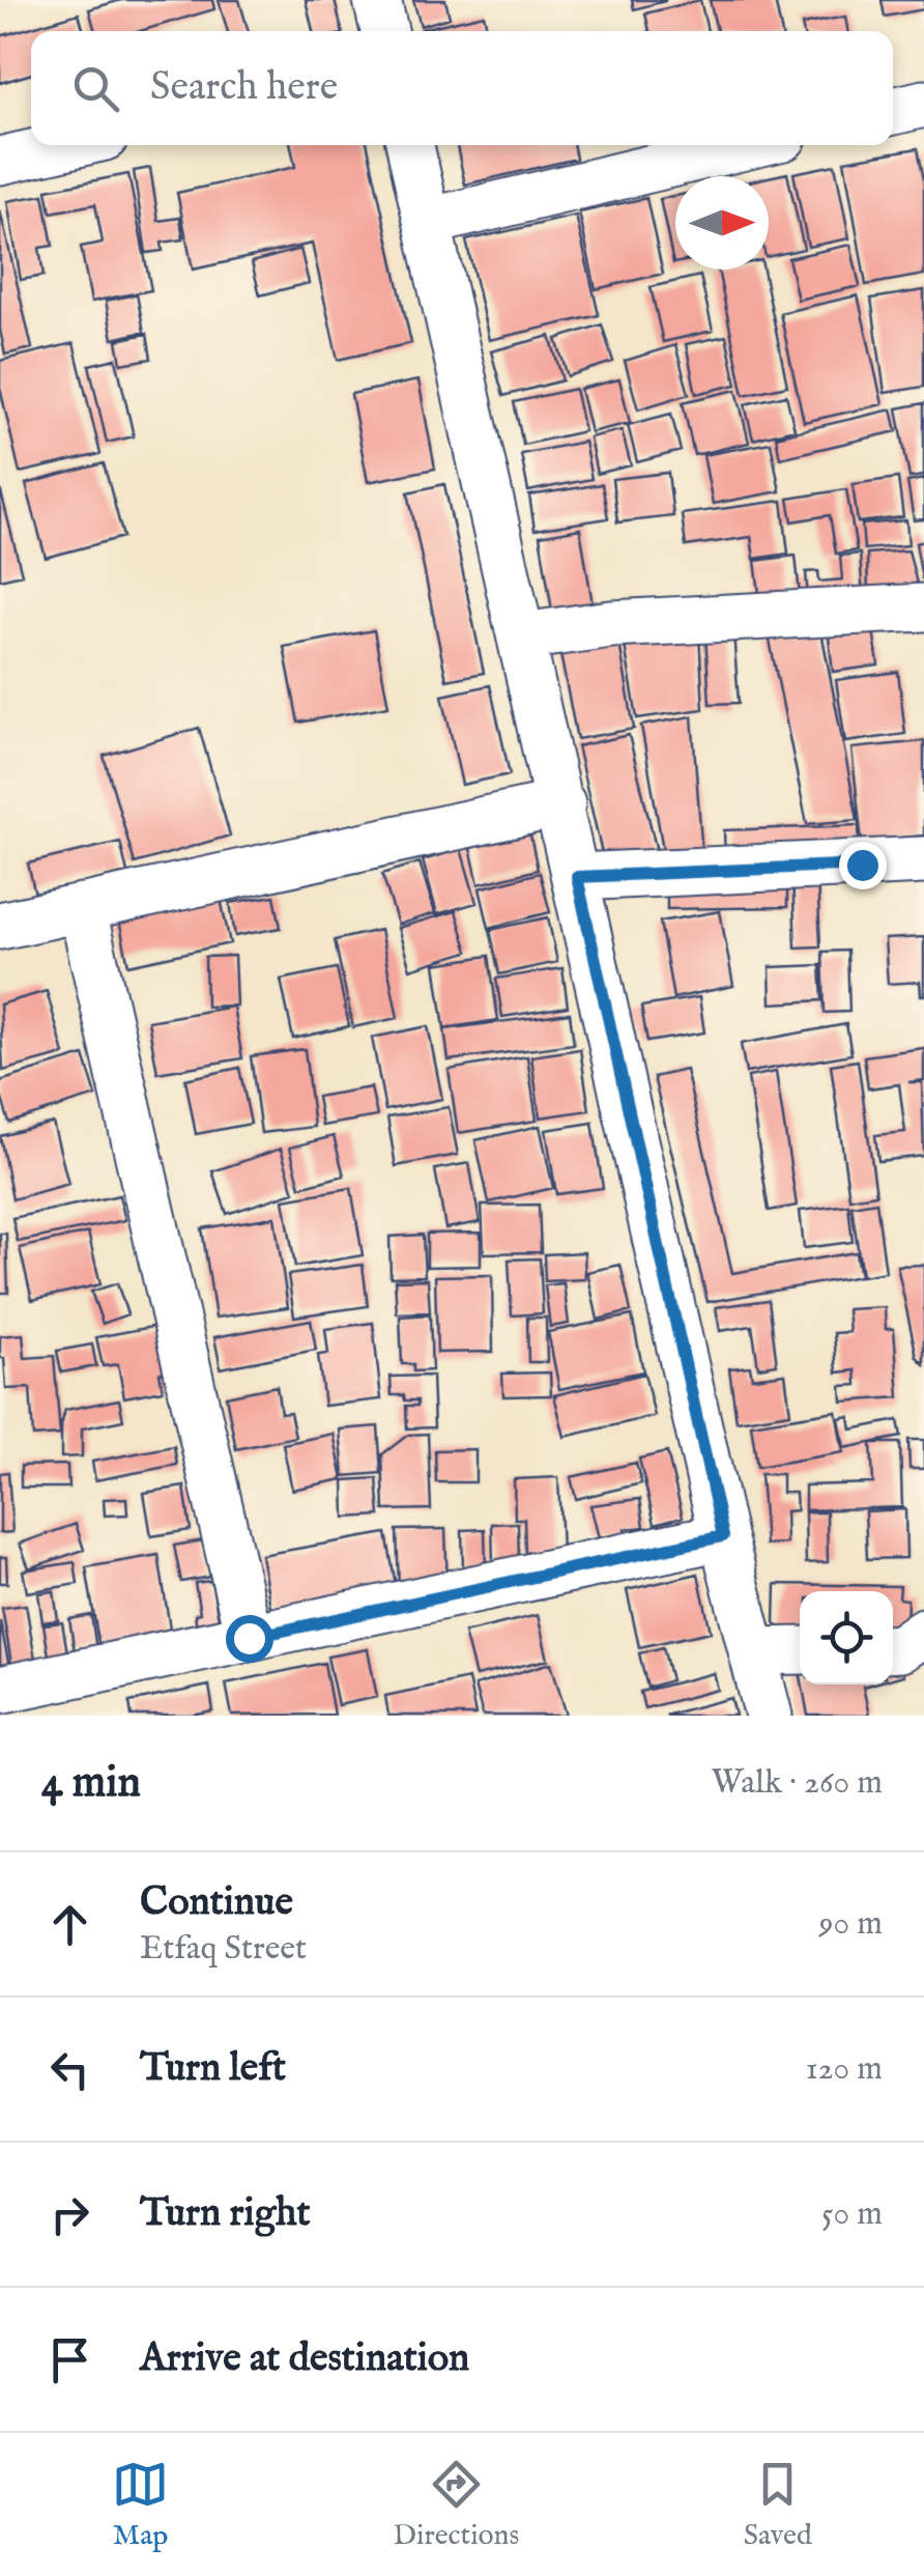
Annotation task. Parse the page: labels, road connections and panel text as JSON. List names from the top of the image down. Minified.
{"north":"right","page":{"search":"Search here","heading":["4 min","Walk · 260 m"],"list":[["Continue","Etfaq Street","90 m"],["Turn left","120 m"],["Turn right","50 m"],"Arrive at destination"],"nav":["Map","Directions","Saved"]}}
